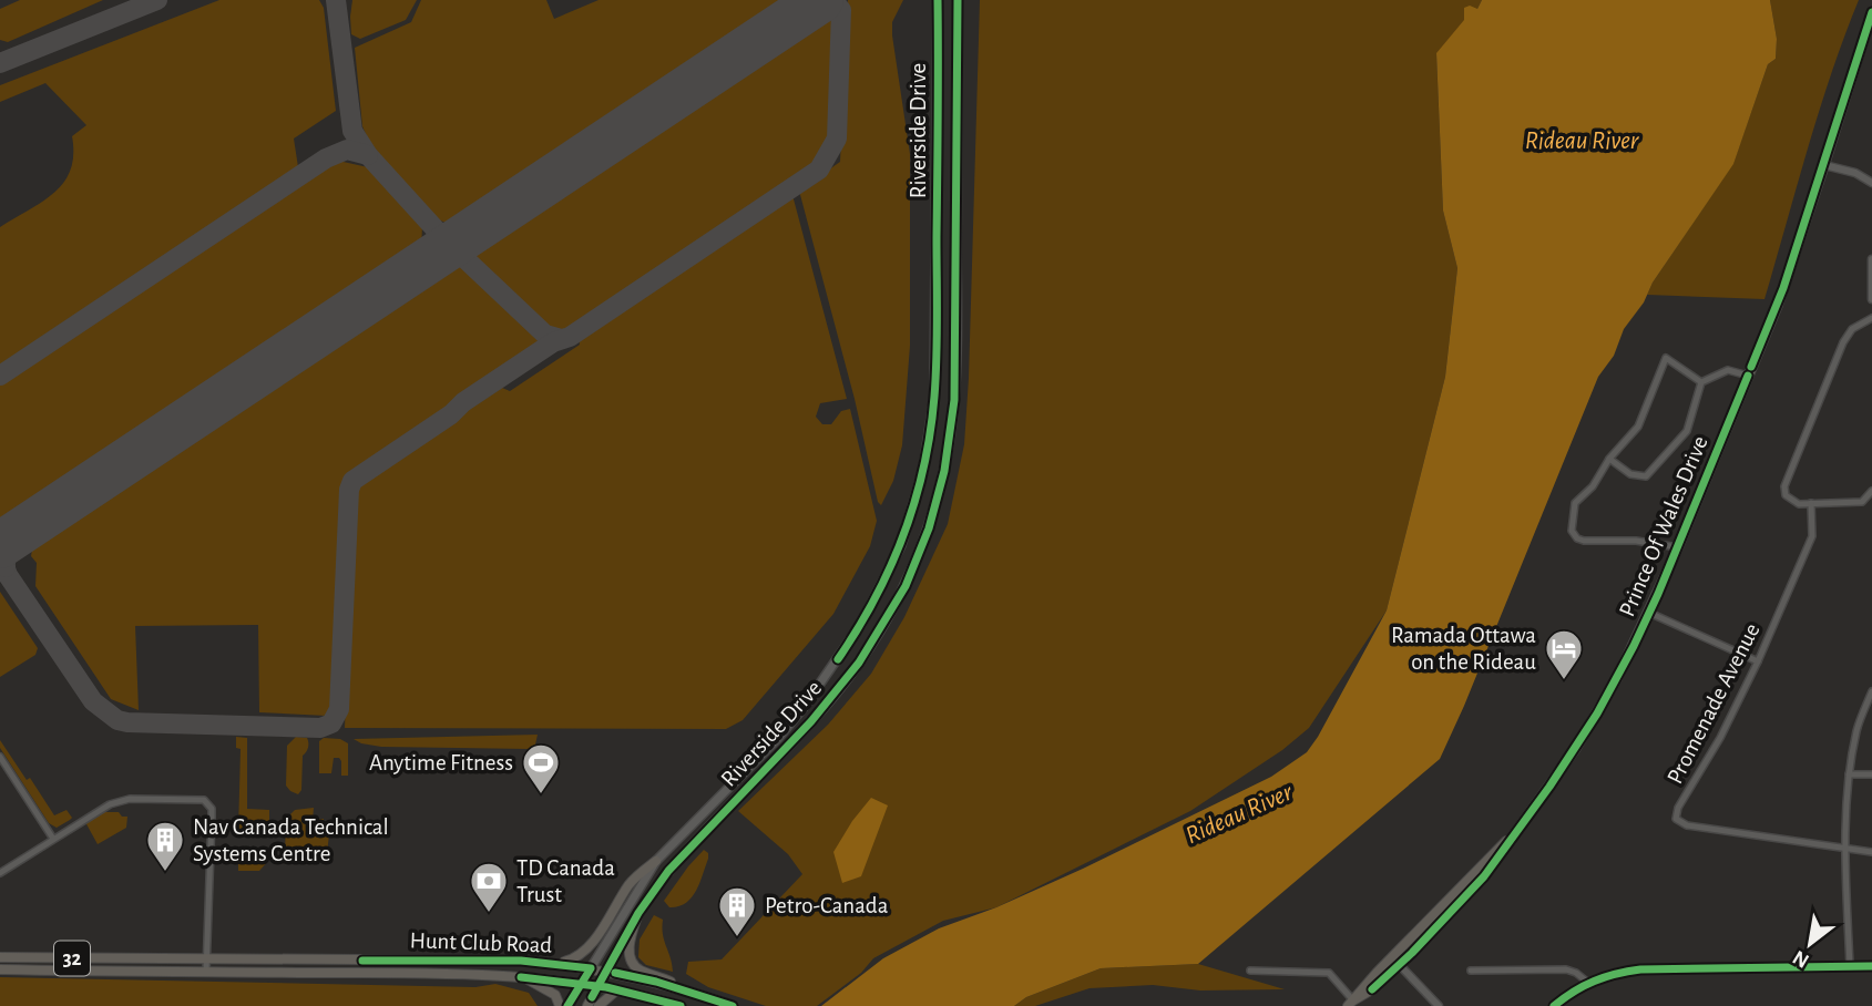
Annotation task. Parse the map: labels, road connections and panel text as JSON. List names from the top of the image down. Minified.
{"streets":{"main road":["Riverside Drive","Prince Of Wales Drive","Hunt Club Road","32"],"street":["Promenade Avenue"]},"crossings":[["Riverside Drive","Hunt Club Road"]],"water":["Rideau River"],"places":{"hotel":["Ramada Ottawa on the Rideau"],"sports":["Anytime Fitness"],"building":["Nav Canada Technical Systems Centre","Petro-Canada"],"bank":["TD Canada Trust"]},"north":"bottom left"}
